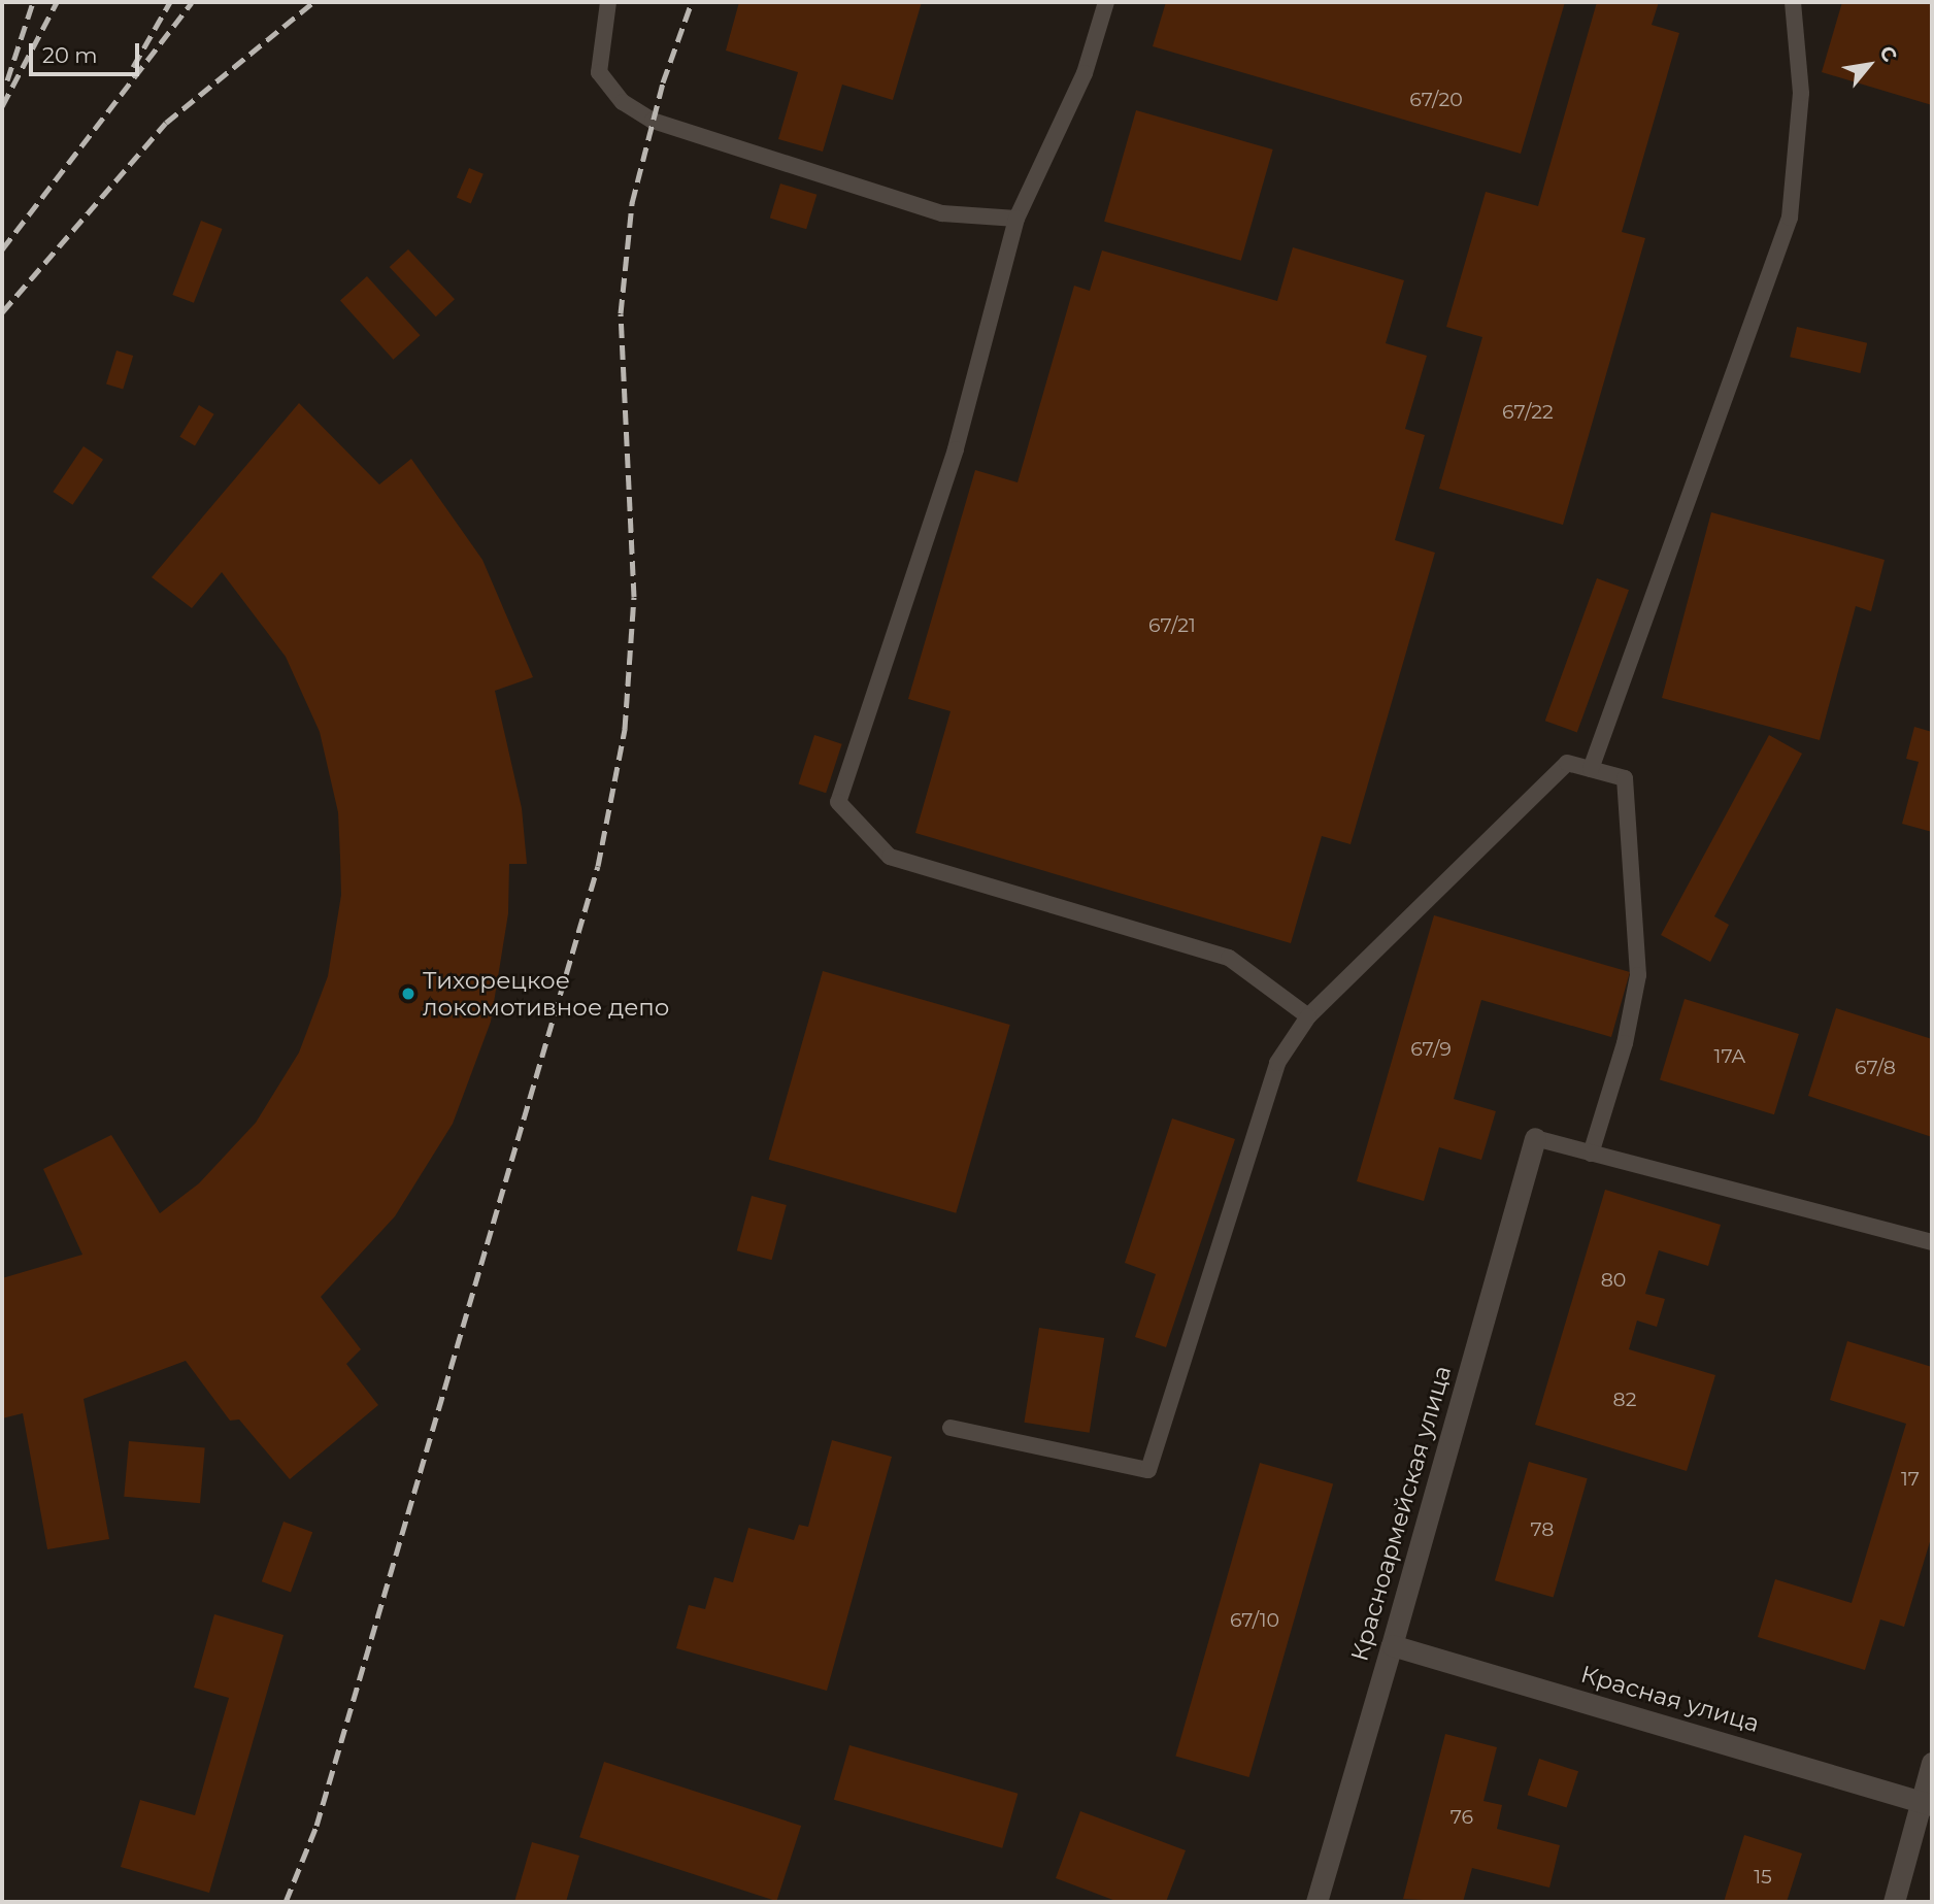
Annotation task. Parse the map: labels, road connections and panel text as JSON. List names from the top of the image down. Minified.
{"streets":{"street":["Красноармейская улица","Красная улица"]},"crossings":[["Красноармейская улица","Красная улица"]],"places":["Тихорецкое локомотивное депо"],"house_numbers":["67/20","67/22","67/21","67/9","17А","67/8","80","82","17","78","67/10","76","15"],"scale_bar":"20 m","north":"top right"}
